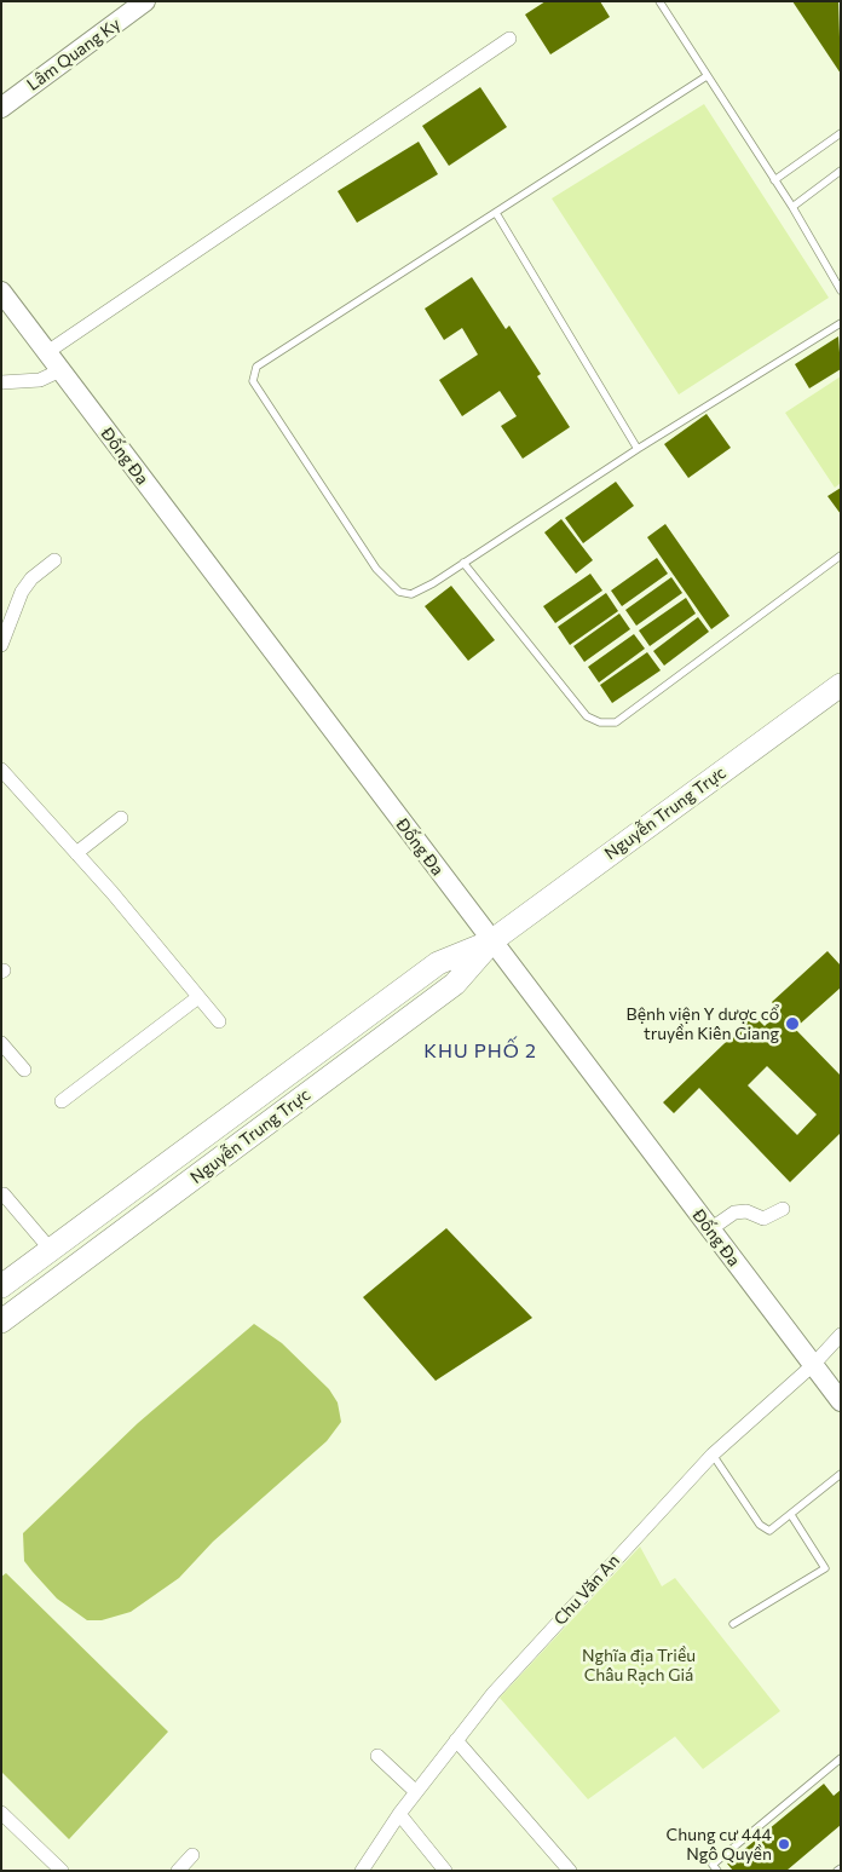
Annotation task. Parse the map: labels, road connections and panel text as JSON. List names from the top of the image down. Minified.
{"streets":{"main road":["Nguyễn Trung Trực"],"street":["Lâm Quang Ky","Đống Đa","Chu Văn An"]},"crossings":[["Đống Đa","Nguyễn Trung Trực"],["Đống Đa","Chu Văn An"]],"districts":["KHU PHỐ 2"],"parks":["Nghĩa địa Triều Châu Rạch Giá"],"places":["Bệnh viện Y dược cổ truyền Kiên Giang","Chung cư 444 Ngô Quyền"]}
